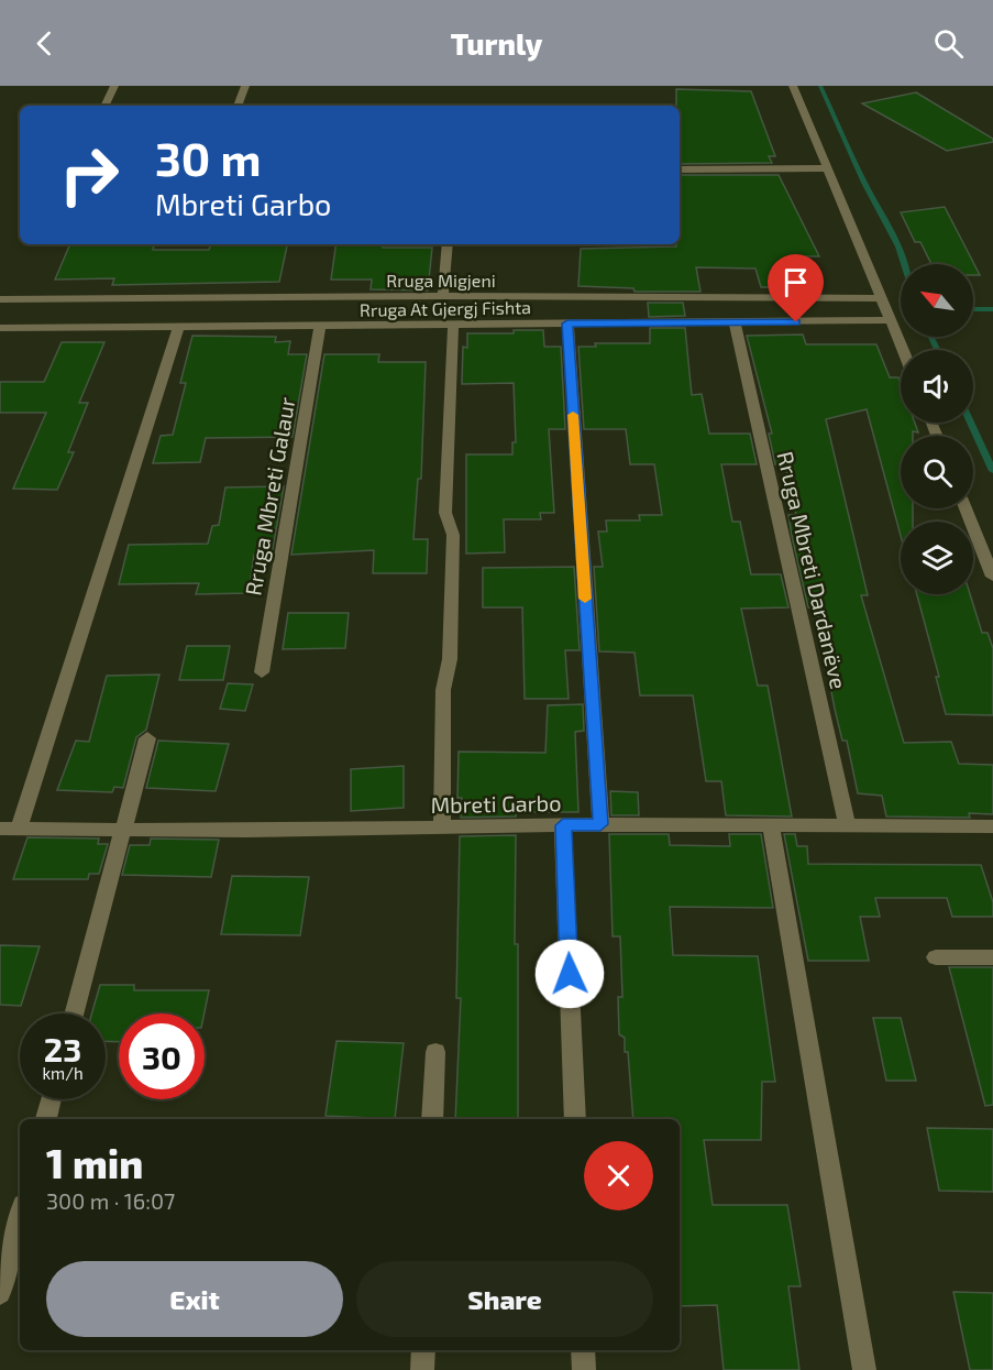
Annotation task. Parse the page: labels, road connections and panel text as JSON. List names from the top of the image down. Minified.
{"streets":{"street":["Rruga Migjeni","Rruga At Gjergj Fishta","Rruga Mbreti Galaur","Rruga Mbreti Dardanëve","Mbreti Garbo"]},"crossings":[["Rruga At Gjergj Fishta","Rruga Mbreti Galaur"],["Rruga At Gjergj Fishta","Rruga Mbreti Dardanëve"],["Rruga Mbreti Dardanëve","Mbreti Garbo"]],"north":"top left","page":{"header":"Turnly","turn":["30 m","Mbreti Garbo"],"speed":"23 km/h","limit":"30","heading":["1 min","300 m · 16:07"],"buttons":["Exit","Share"]}}
